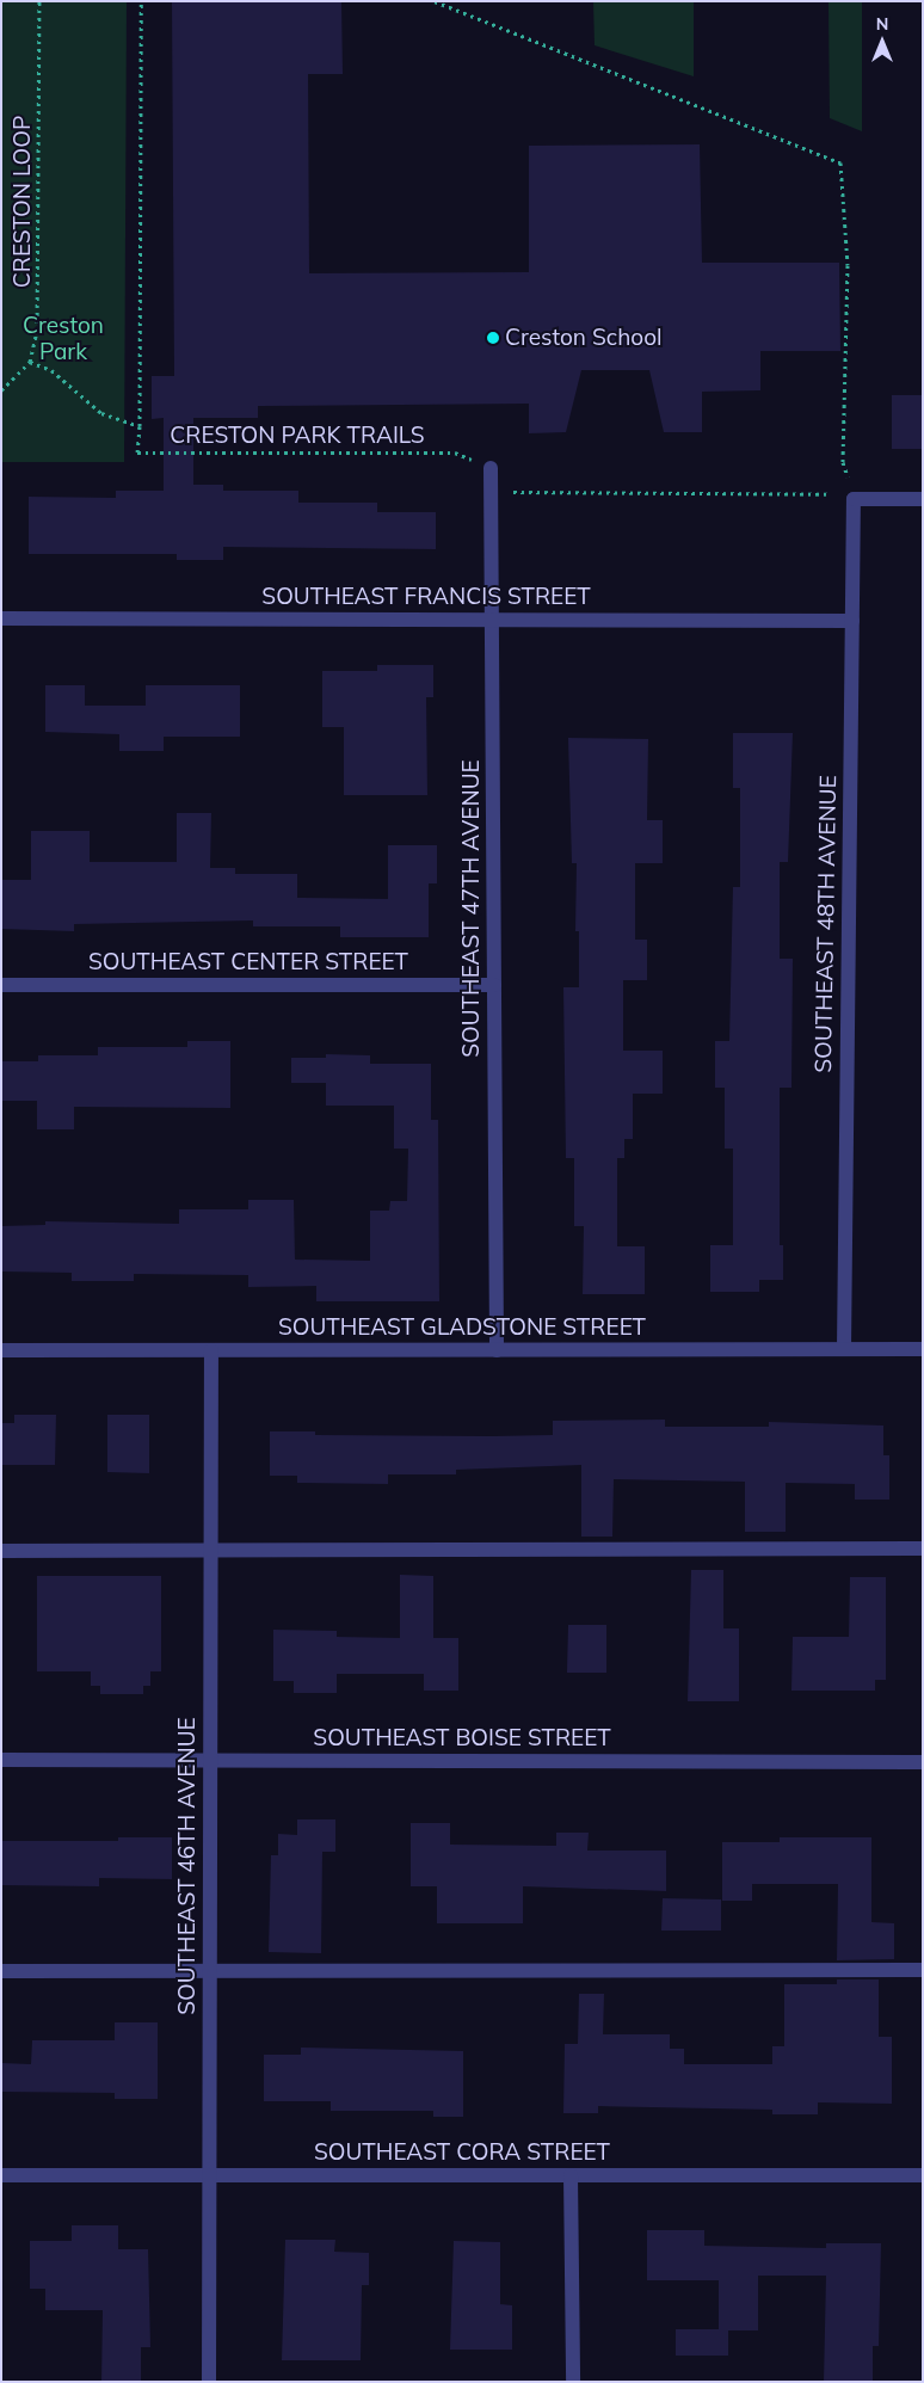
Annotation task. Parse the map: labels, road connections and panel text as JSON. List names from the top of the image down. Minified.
{"streets":{"street":["SOUTHEAST FRANCIS STREET","SOUTHEAST 47TH AVENUE","SOUTHEAST 48TH AVENUE","SOUTHEAST CENTER STREET","SOUTHEAST GLADSTONE STREET","SOUTHEAST BOISE STREET","SOUTHEAST 46TH AVENUE","SOUTHEAST CORA STREET"],"path":["CRESTON LOOP","CRESTON PARK TRAILS"]},"crossings":[["CRESTON LOOP","CRESTON PARK TRAILS"],["CRESTON PARK TRAILS","SOUTHEAST 47TH AVENUE"],["SOUTHEAST FRANCIS STREET","SOUTHEAST 47TH AVENUE"],["SOUTHEAST FRANCIS STREET","SOUTHEAST 48TH AVENUE"],["SOUTHEAST 47TH AVENUE","SOUTHEAST CENTER STREET"],["SOUTHEAST 47TH AVENUE","SOUTHEAST GLADSTONE STREET"],["SOUTHEAST 48TH AVENUE","SOUTHEAST GLADSTONE STREET"],["SOUTHEAST GLADSTONE STREET","SOUTHEAST 46TH AVENUE"],["SOUTHEAST BOISE STREET","SOUTHEAST 46TH AVENUE"],["SOUTHEAST 46TH AVENUE","SOUTHEAST CORA STREET"]],"parks":["Creston Park"],"places":["Creston School"],"north":"top"}
